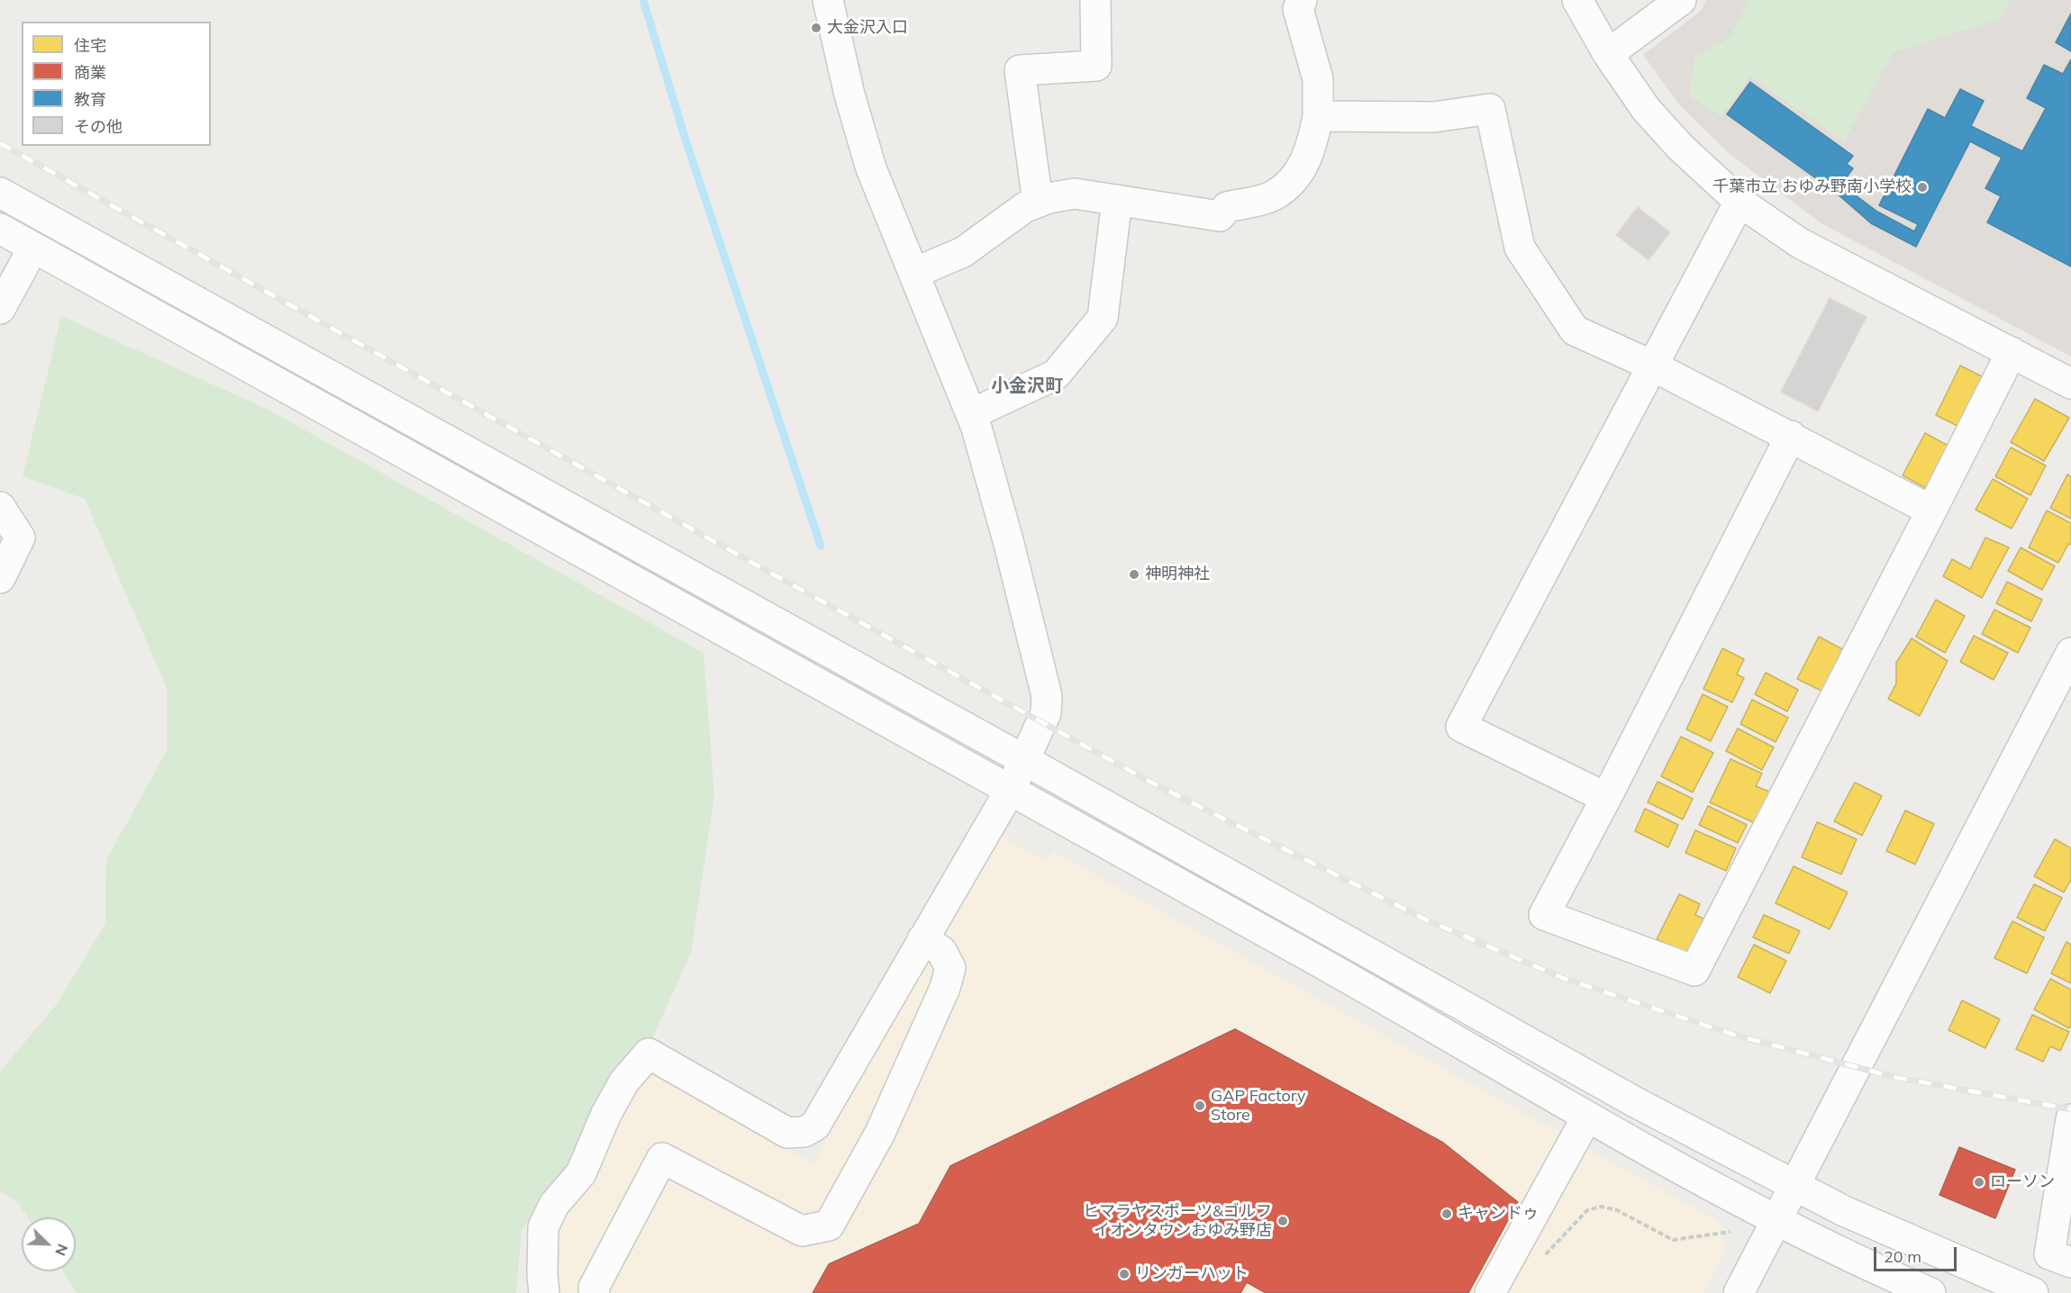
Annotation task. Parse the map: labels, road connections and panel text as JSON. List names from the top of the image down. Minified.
{"districts":["小金沢町"],"places":["大金沢入口","千葉市立 おゆみ野南小学校","神明神社","GAP Factory Store","ローソン","キャンドゥ","ヒマラヤスポーツ&ゴルフ イオンタウンおゆみ野店","リンガーハット"],"legend":["住宅","商業","教育","その他"],"scale_bar":"20 m","north":"bottom right"}
